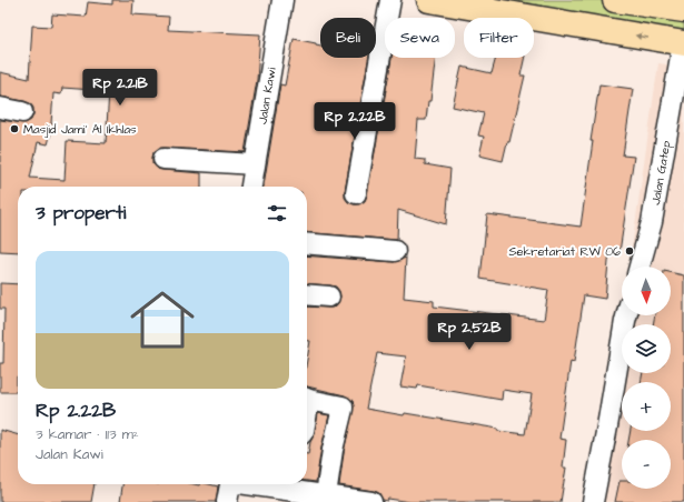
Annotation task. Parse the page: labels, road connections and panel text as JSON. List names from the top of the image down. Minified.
{"streets":{"street":["Jalan Kawi","Jalan Gatep"]},"places":["Masjid Jami' Al Ikhlas","Sekretariat RW 06"],"north":"bottom","page":{"chip":["Beli","Sewa","Filter"],"price":["Rp 2.21B","Rp 2.22B","Rp 2.52B"],"heading":"3 properti","list":[{"name":"Rp 2.22B","note":"3 kamar · 113 m² · Jalan Kawi"}],"map_buttons":["+","−"]}}
